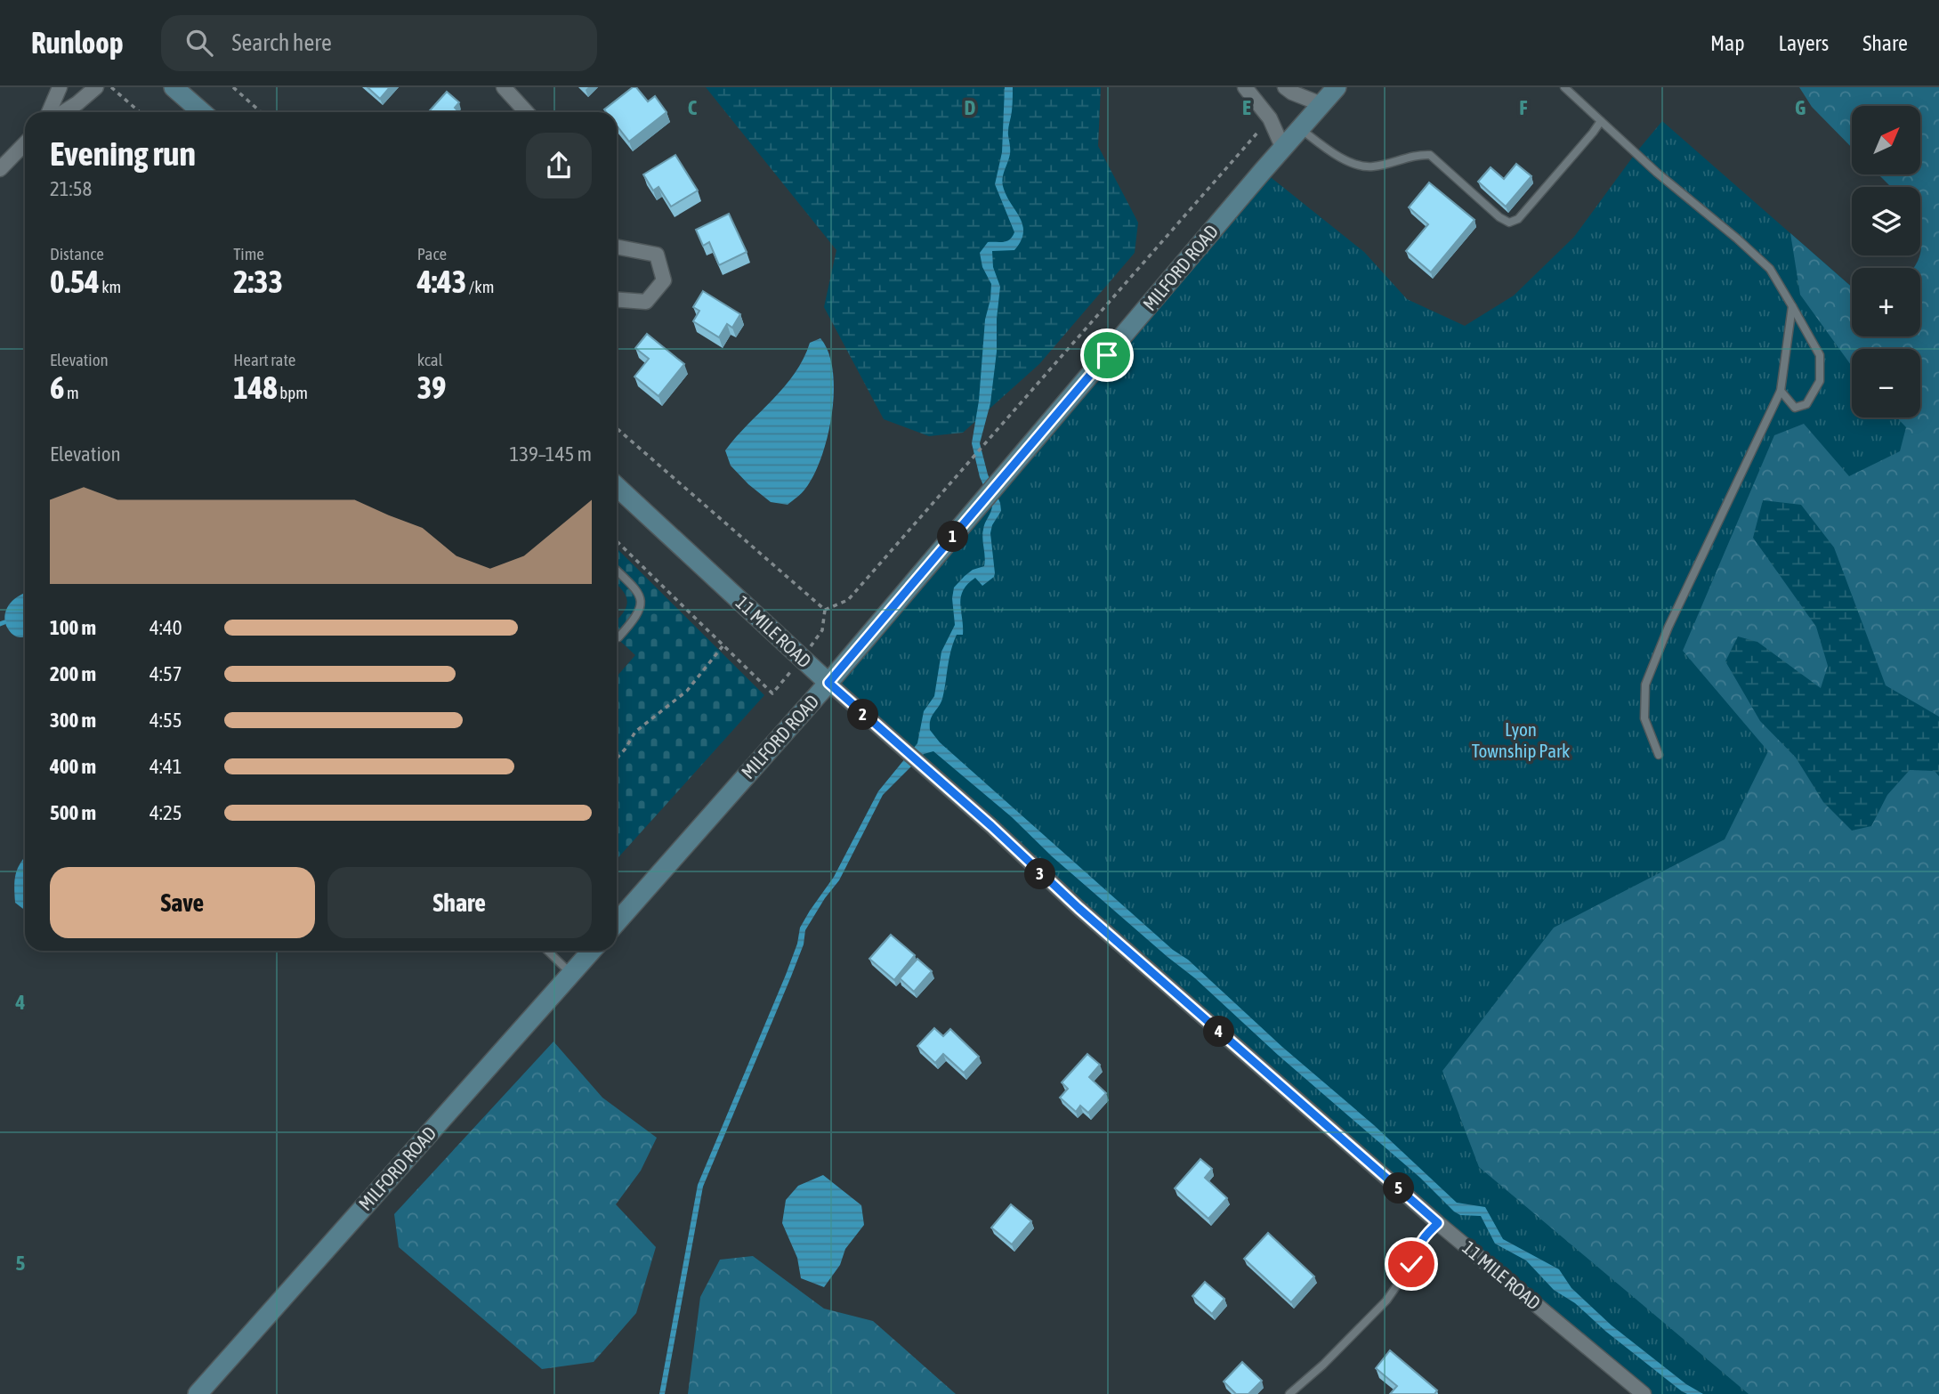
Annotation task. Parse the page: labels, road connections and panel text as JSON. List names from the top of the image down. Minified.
{"streets":{"street":["MILFORD ROAD","11 MILE ROAD"]},"crossings":[["MILFORD ROAD","11 MILE ROAD"]],"parks":["Lyon Township Park"],"north":"top right","page":{"header":"Runloop","search":"Search here","nav":["Map","Layers","Share"],"map_buttons":["+","−"],"heading":["Evening run","21:58"],"stats":[["Distance","0.54 km"],["Time","2:33"],["Pace","4:43 /km"],["Elevation","6 m"],["Heart rate","148 bpm"],["kcal","39"]],"chart":["Elevation","139–145 m"],"pins":["1","2","3","4","5"],"list":[{"name":"100 m","note":"4:40"},{"name":"200 m","note":"4:57"},{"name":"300 m","note":"4:55"},{"name":"400 m","note":"4:41"},{"name":"500 m","note":"4:25"}],"buttons":["Save","Share"]},"grid":{"columns":["C","D","E","F","G"],"rows":["4","5"]}}
